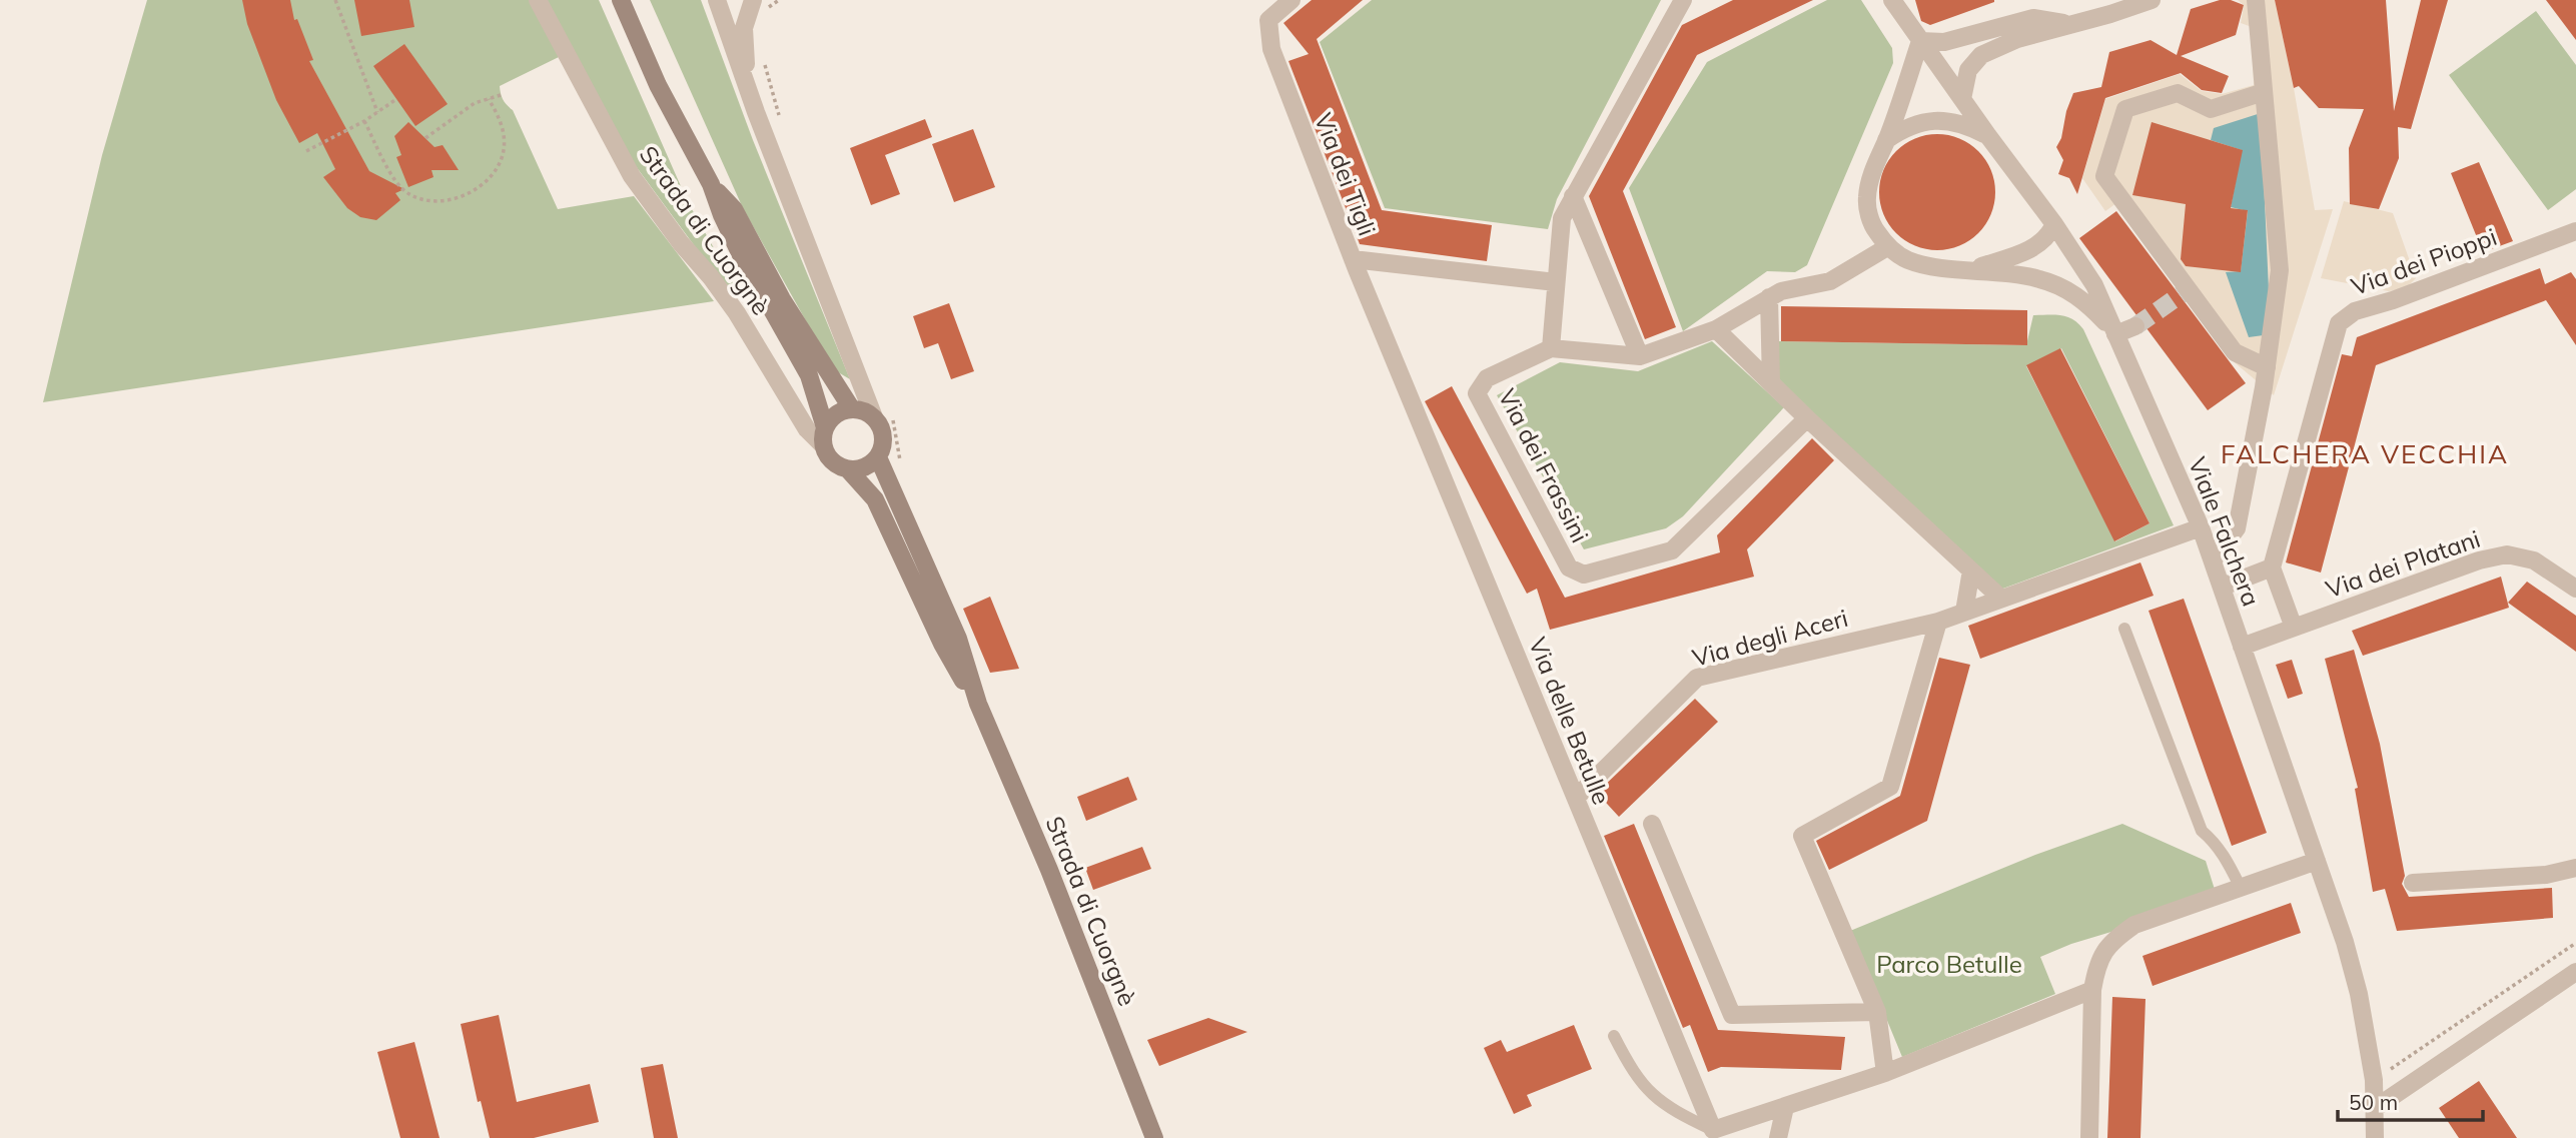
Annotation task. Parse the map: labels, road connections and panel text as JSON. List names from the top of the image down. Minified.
{"streets":{"main road":["Strada di Cuorgnè"],"street":["Via dei Tigli","Via dei Pioppi","Via dei Frassini","Viale Falchera","Via dei Platani","Via degli Aceri","Via delle Betulle"]},"crossings":[["Via dei Tigli","Via delle Betulle"],["Via dei Frassini","Viale Falchera"],["Viale Falchera","Via dei Platani"],["Viale Falchera","Via degli Aceri"],["Via degli Aceri","Via delle Betulle"]],"districts":["FALCHERA VECCHIA"],"parks":["Parco Betulle"],"scale_bar":"50 m"}
